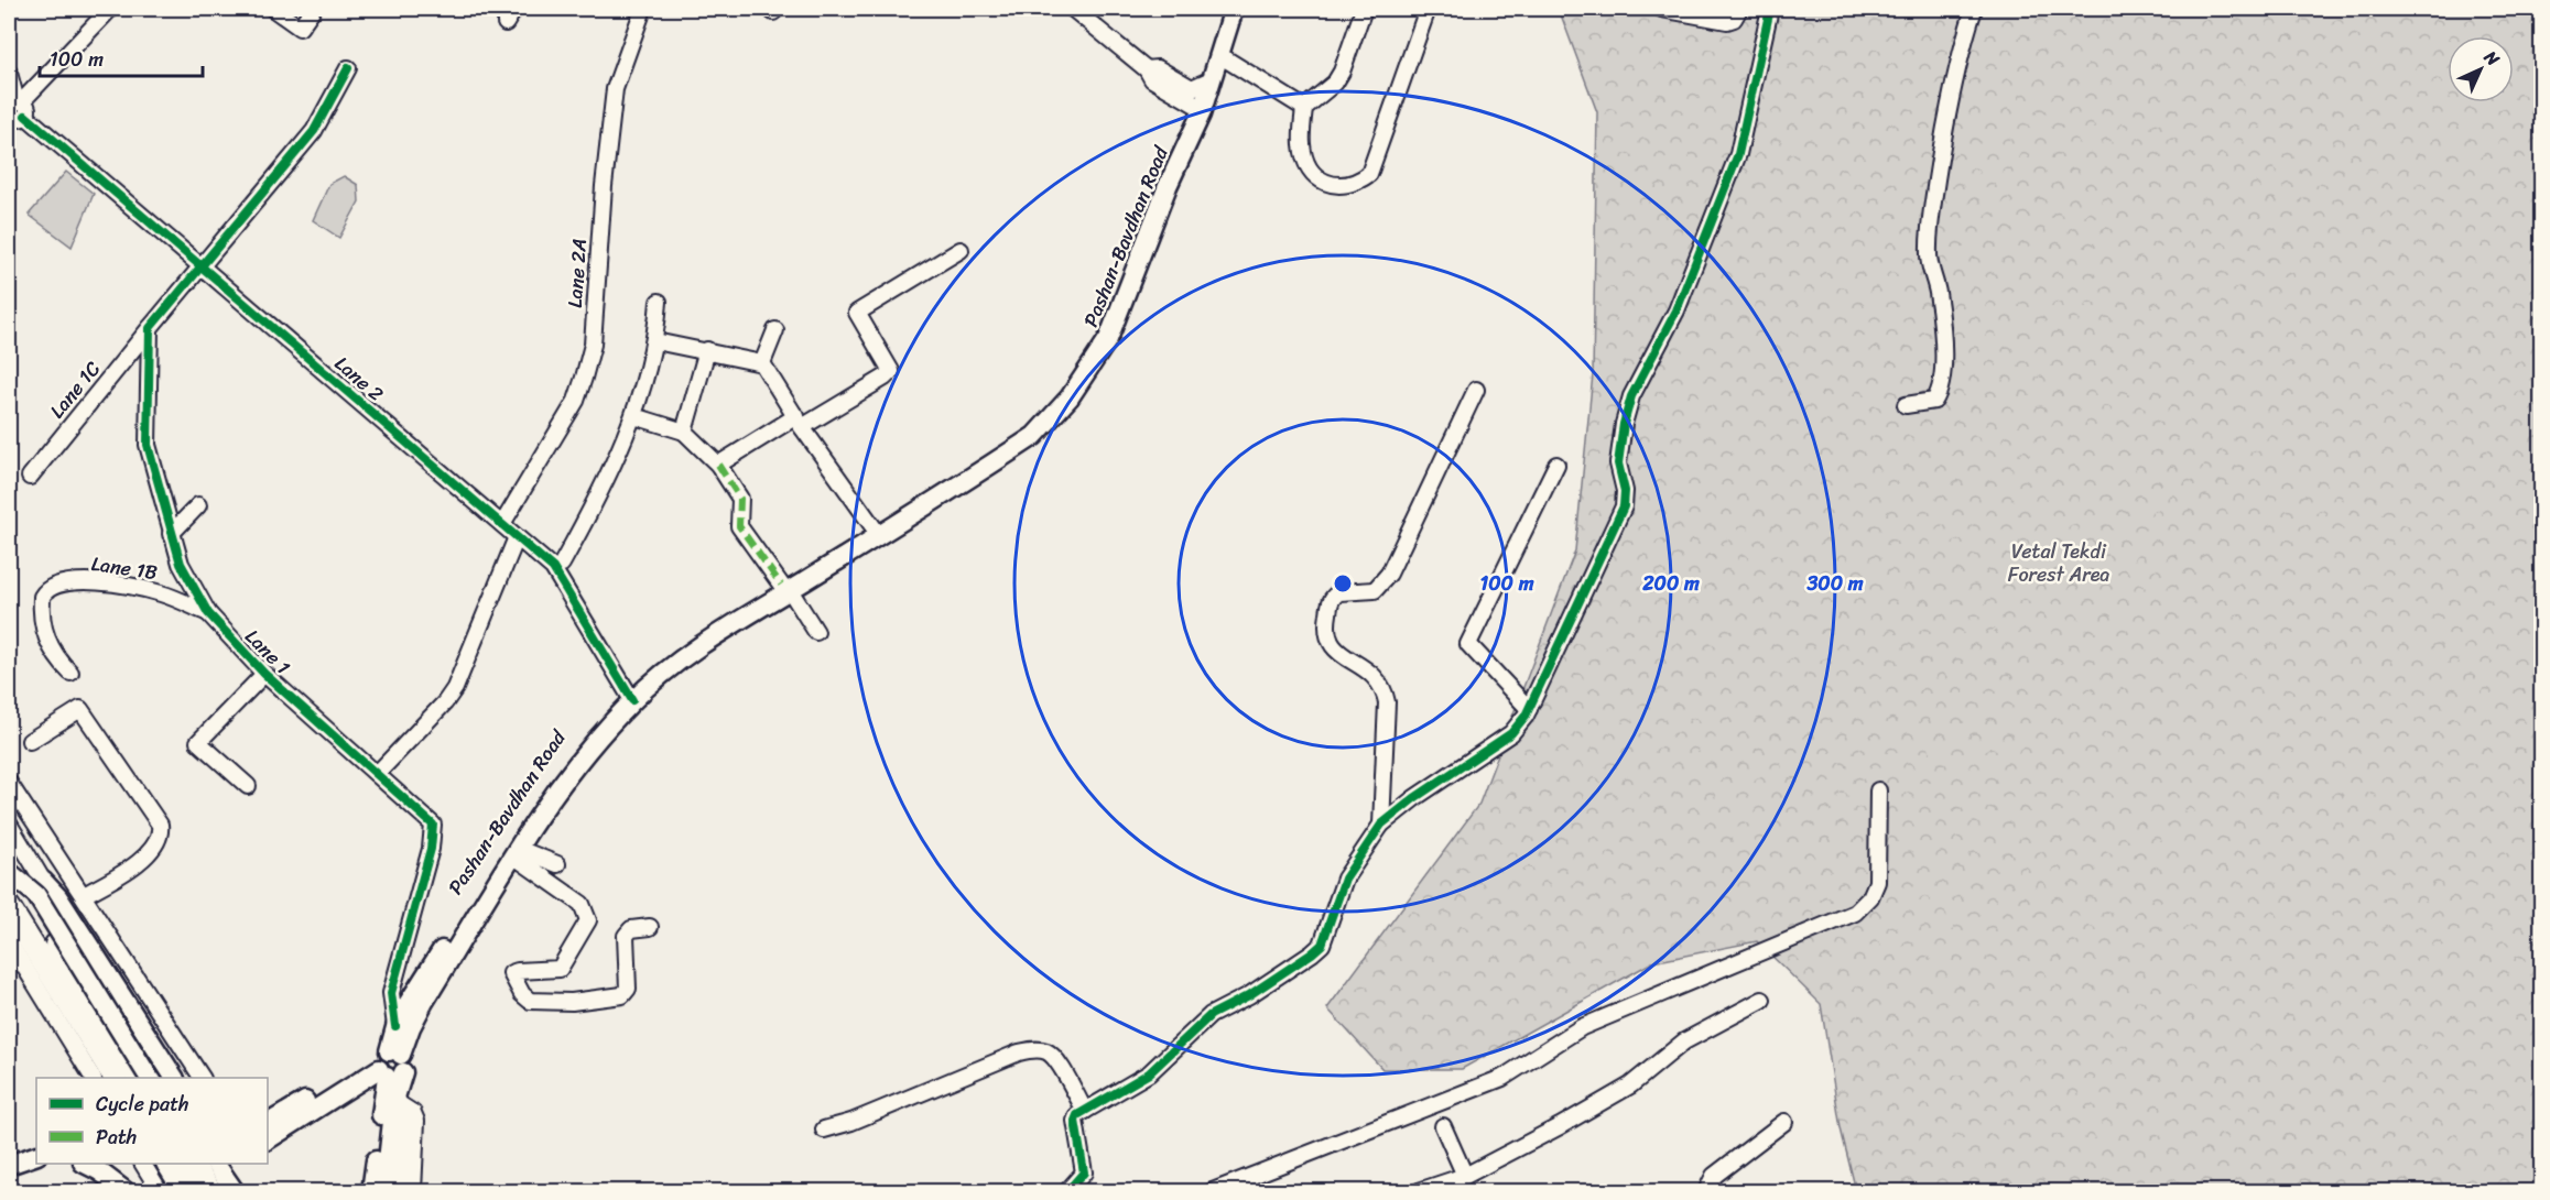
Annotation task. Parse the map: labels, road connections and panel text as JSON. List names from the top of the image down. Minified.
{"streets":{"main road":["Pashan-Bavdhan Road"],"street":["Lane 2A","Lane 2","Lane 1C","Lane 1B","Lane 1"]},"crossings":[["Pashan-Bavdhan Road","Lane 2"],["Pashan-Bavdhan Road","Lane 1"],["Lane 2A","Lane 2"],["Lane 1C","Lane 1"],["Lane 1B","Lane 1"]],"parks":["Vetal Tekdi Forest Area"],"legend":["Cycle path","Path"],"scale_bar":"100 m","north":"top right","rings":["100 m","200 m","300 m"]}
